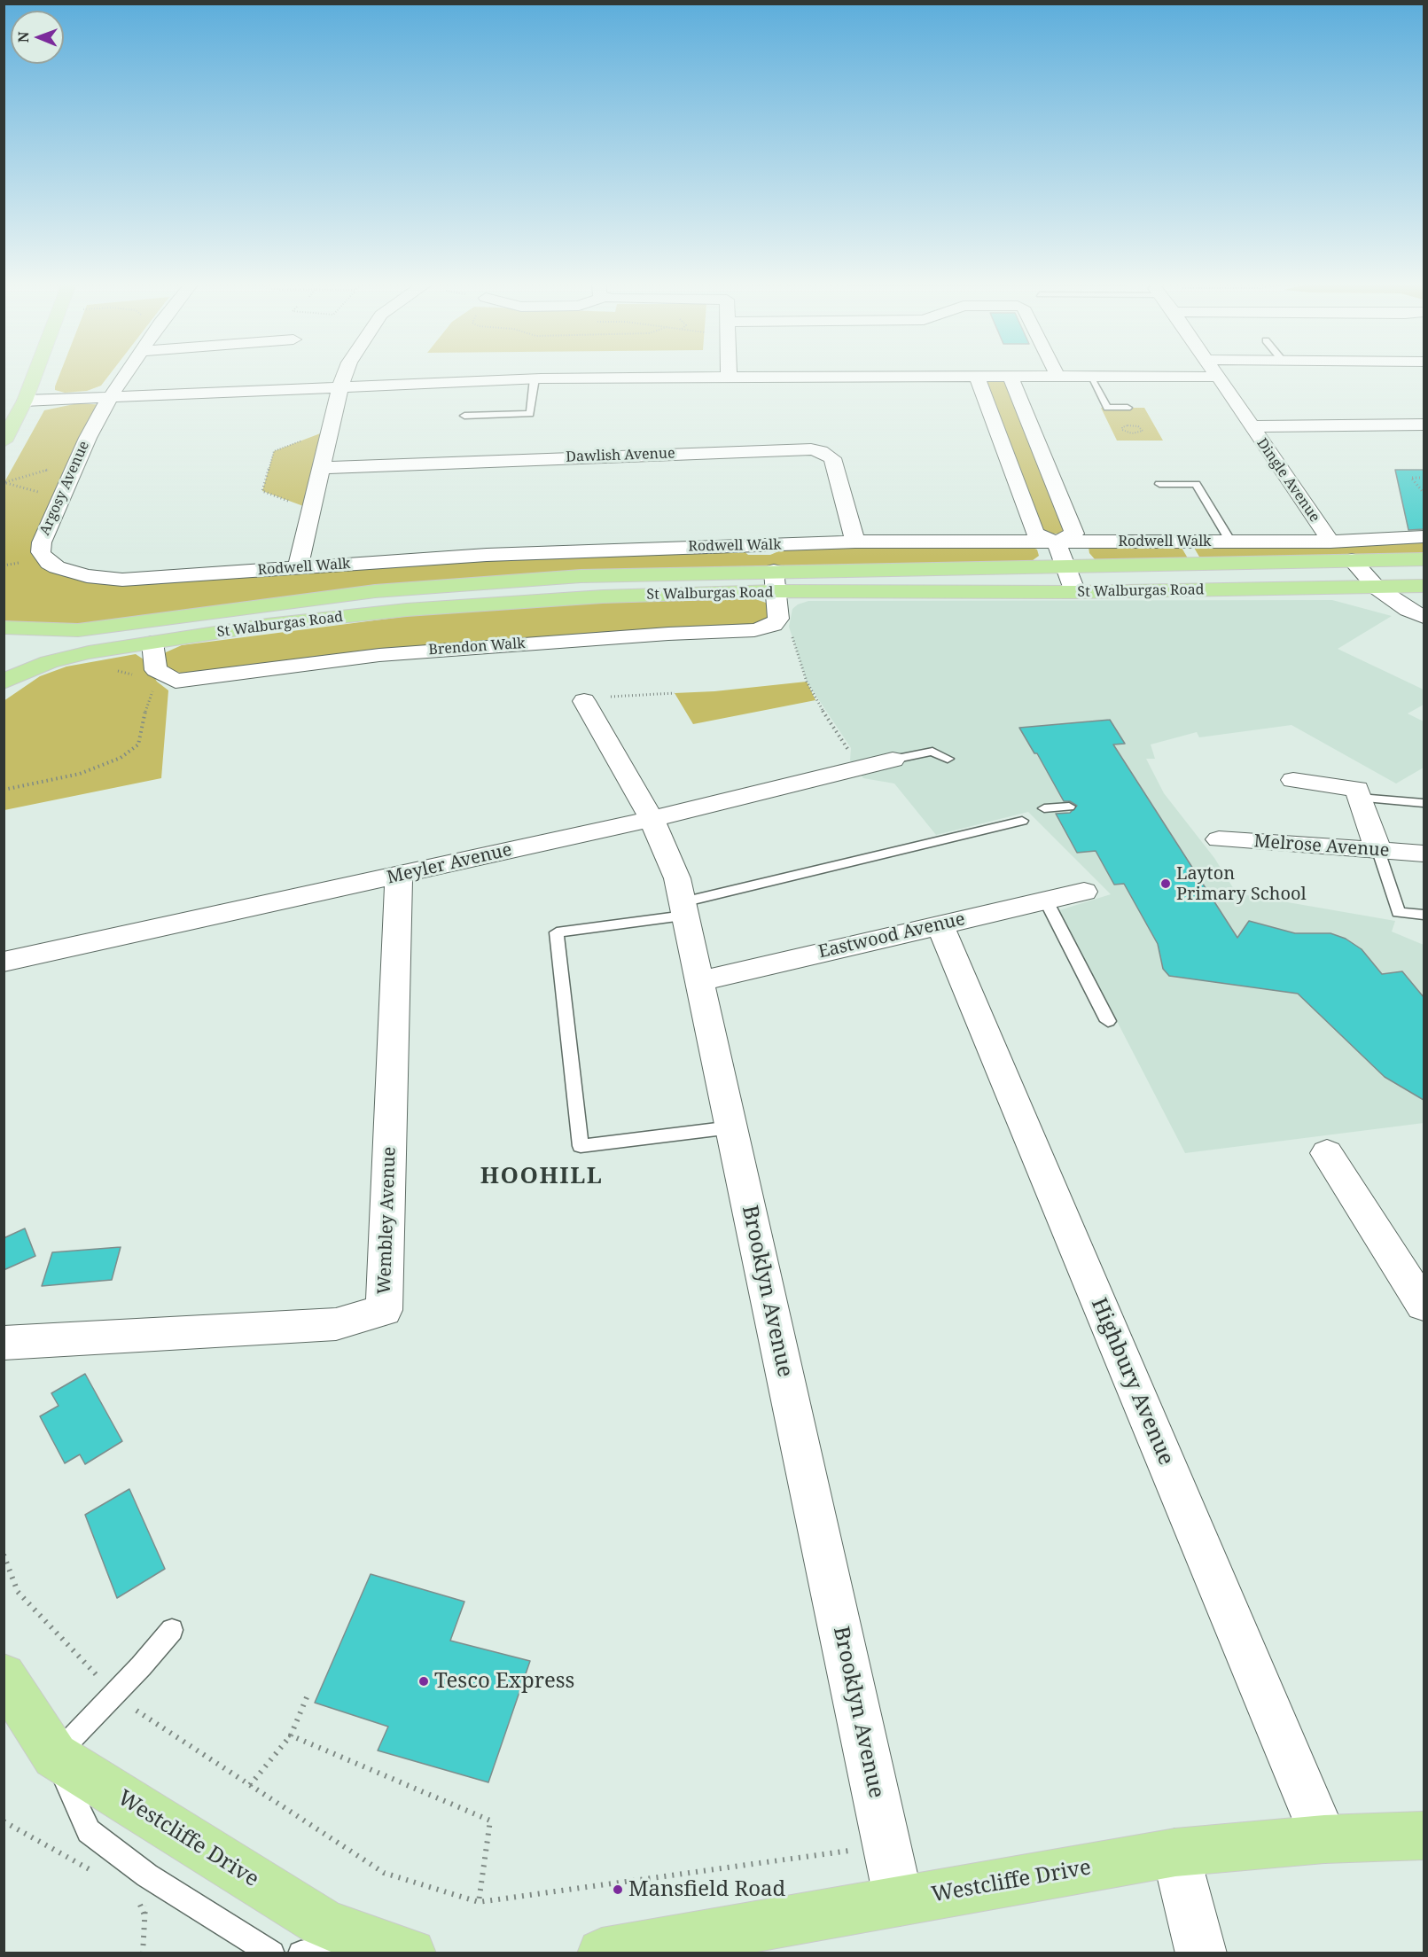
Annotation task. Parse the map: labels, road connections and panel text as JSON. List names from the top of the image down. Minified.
{"streets":{"main road":["St Walburgas Road","Westcliffe Drive"],"street":["Dawlish Avenue","Dingle Avenue","Argosy Avenue","Rodwell Walk","Brendon Walk","Melrose Avenue","Meyler Avenue","Eastwood Avenue","Wembley Avenue","Brooklyn Avenue","Highbury Avenue"]},"crossings":[["Dawlish Avenue","Rodwell Walk"],["Dingle Avenue","Rodwell Walk"],["Argosy Avenue","Rodwell Walk"],["St Walburgas Road","Brendon Walk"],["Meyler Avenue","Wembley Avenue"],["Meyler Avenue","Brooklyn Avenue"],["Eastwood Avenue","Brooklyn Avenue"],["Eastwood Avenue","Highbury Avenue"],["Brooklyn Avenue","Westcliffe Drive"],["Highbury Avenue","Westcliffe Drive"]],"districts":["HOOHILL"],"places":["Layton Primary School","Tesco Express","Mansfield Road"],"north":"left"}
